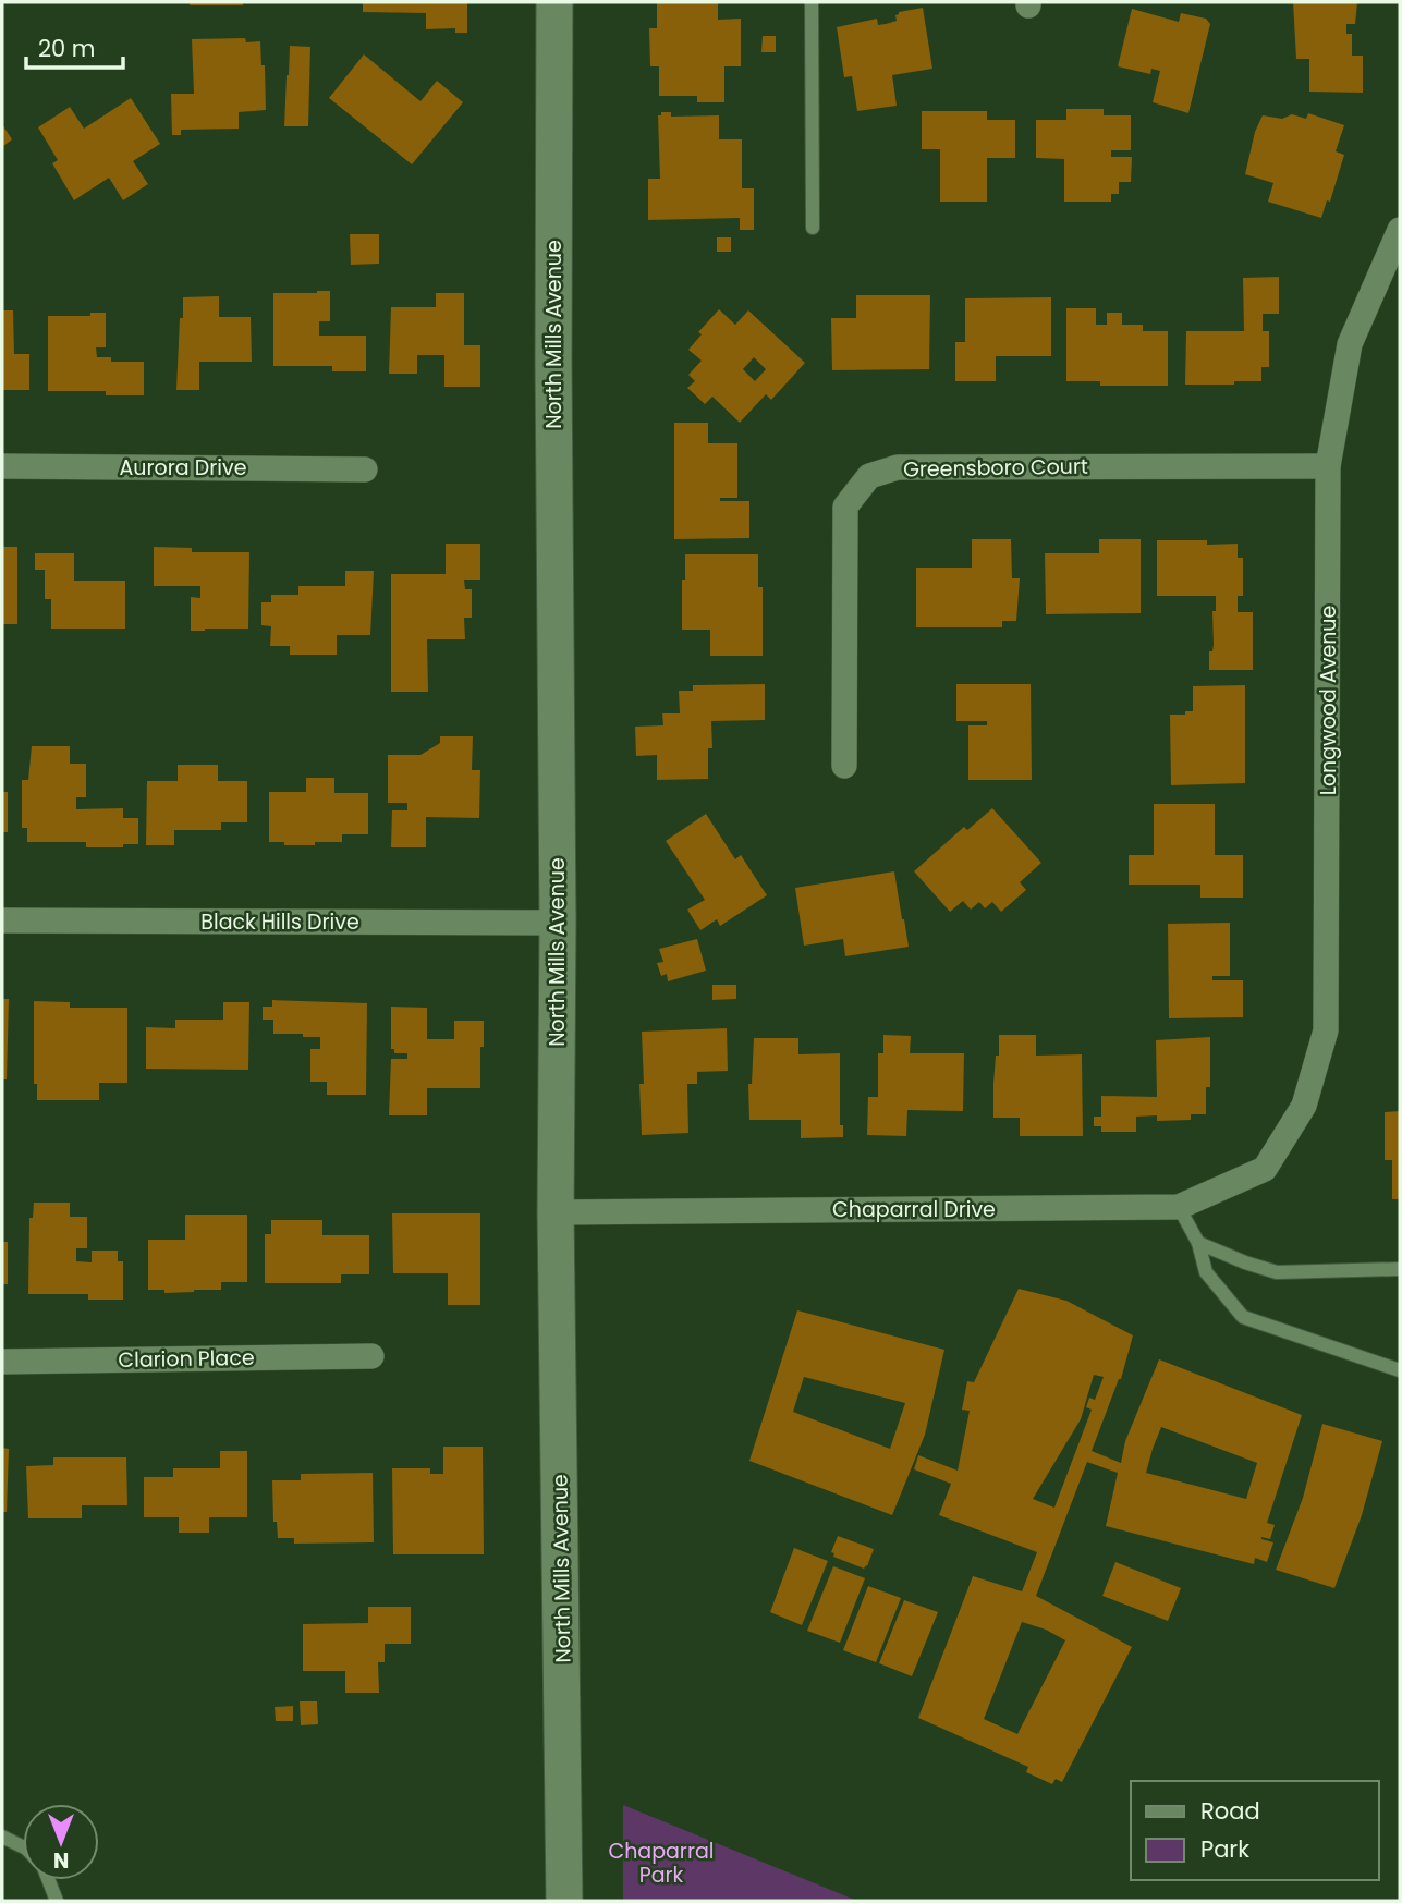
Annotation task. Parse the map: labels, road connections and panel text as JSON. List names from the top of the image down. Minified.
{"streets":{"main road":["North Mills Avenue"],"street":["Aurora Drive","Greensboro Court","Longwood Avenue","Black Hills Drive","Chaparral Drive","Clarion Place"]},"crossings":[["North Mills Avenue","Black Hills Drive"],["North Mills Avenue","Chaparral Drive"],["Greensboro Court","Longwood Avenue"],["Longwood Avenue","Chaparral Drive"]],"parks":["Chaparral Park"],"legend":["Road","Park"],"scale_bar":"20 m","north":"bottom"}
